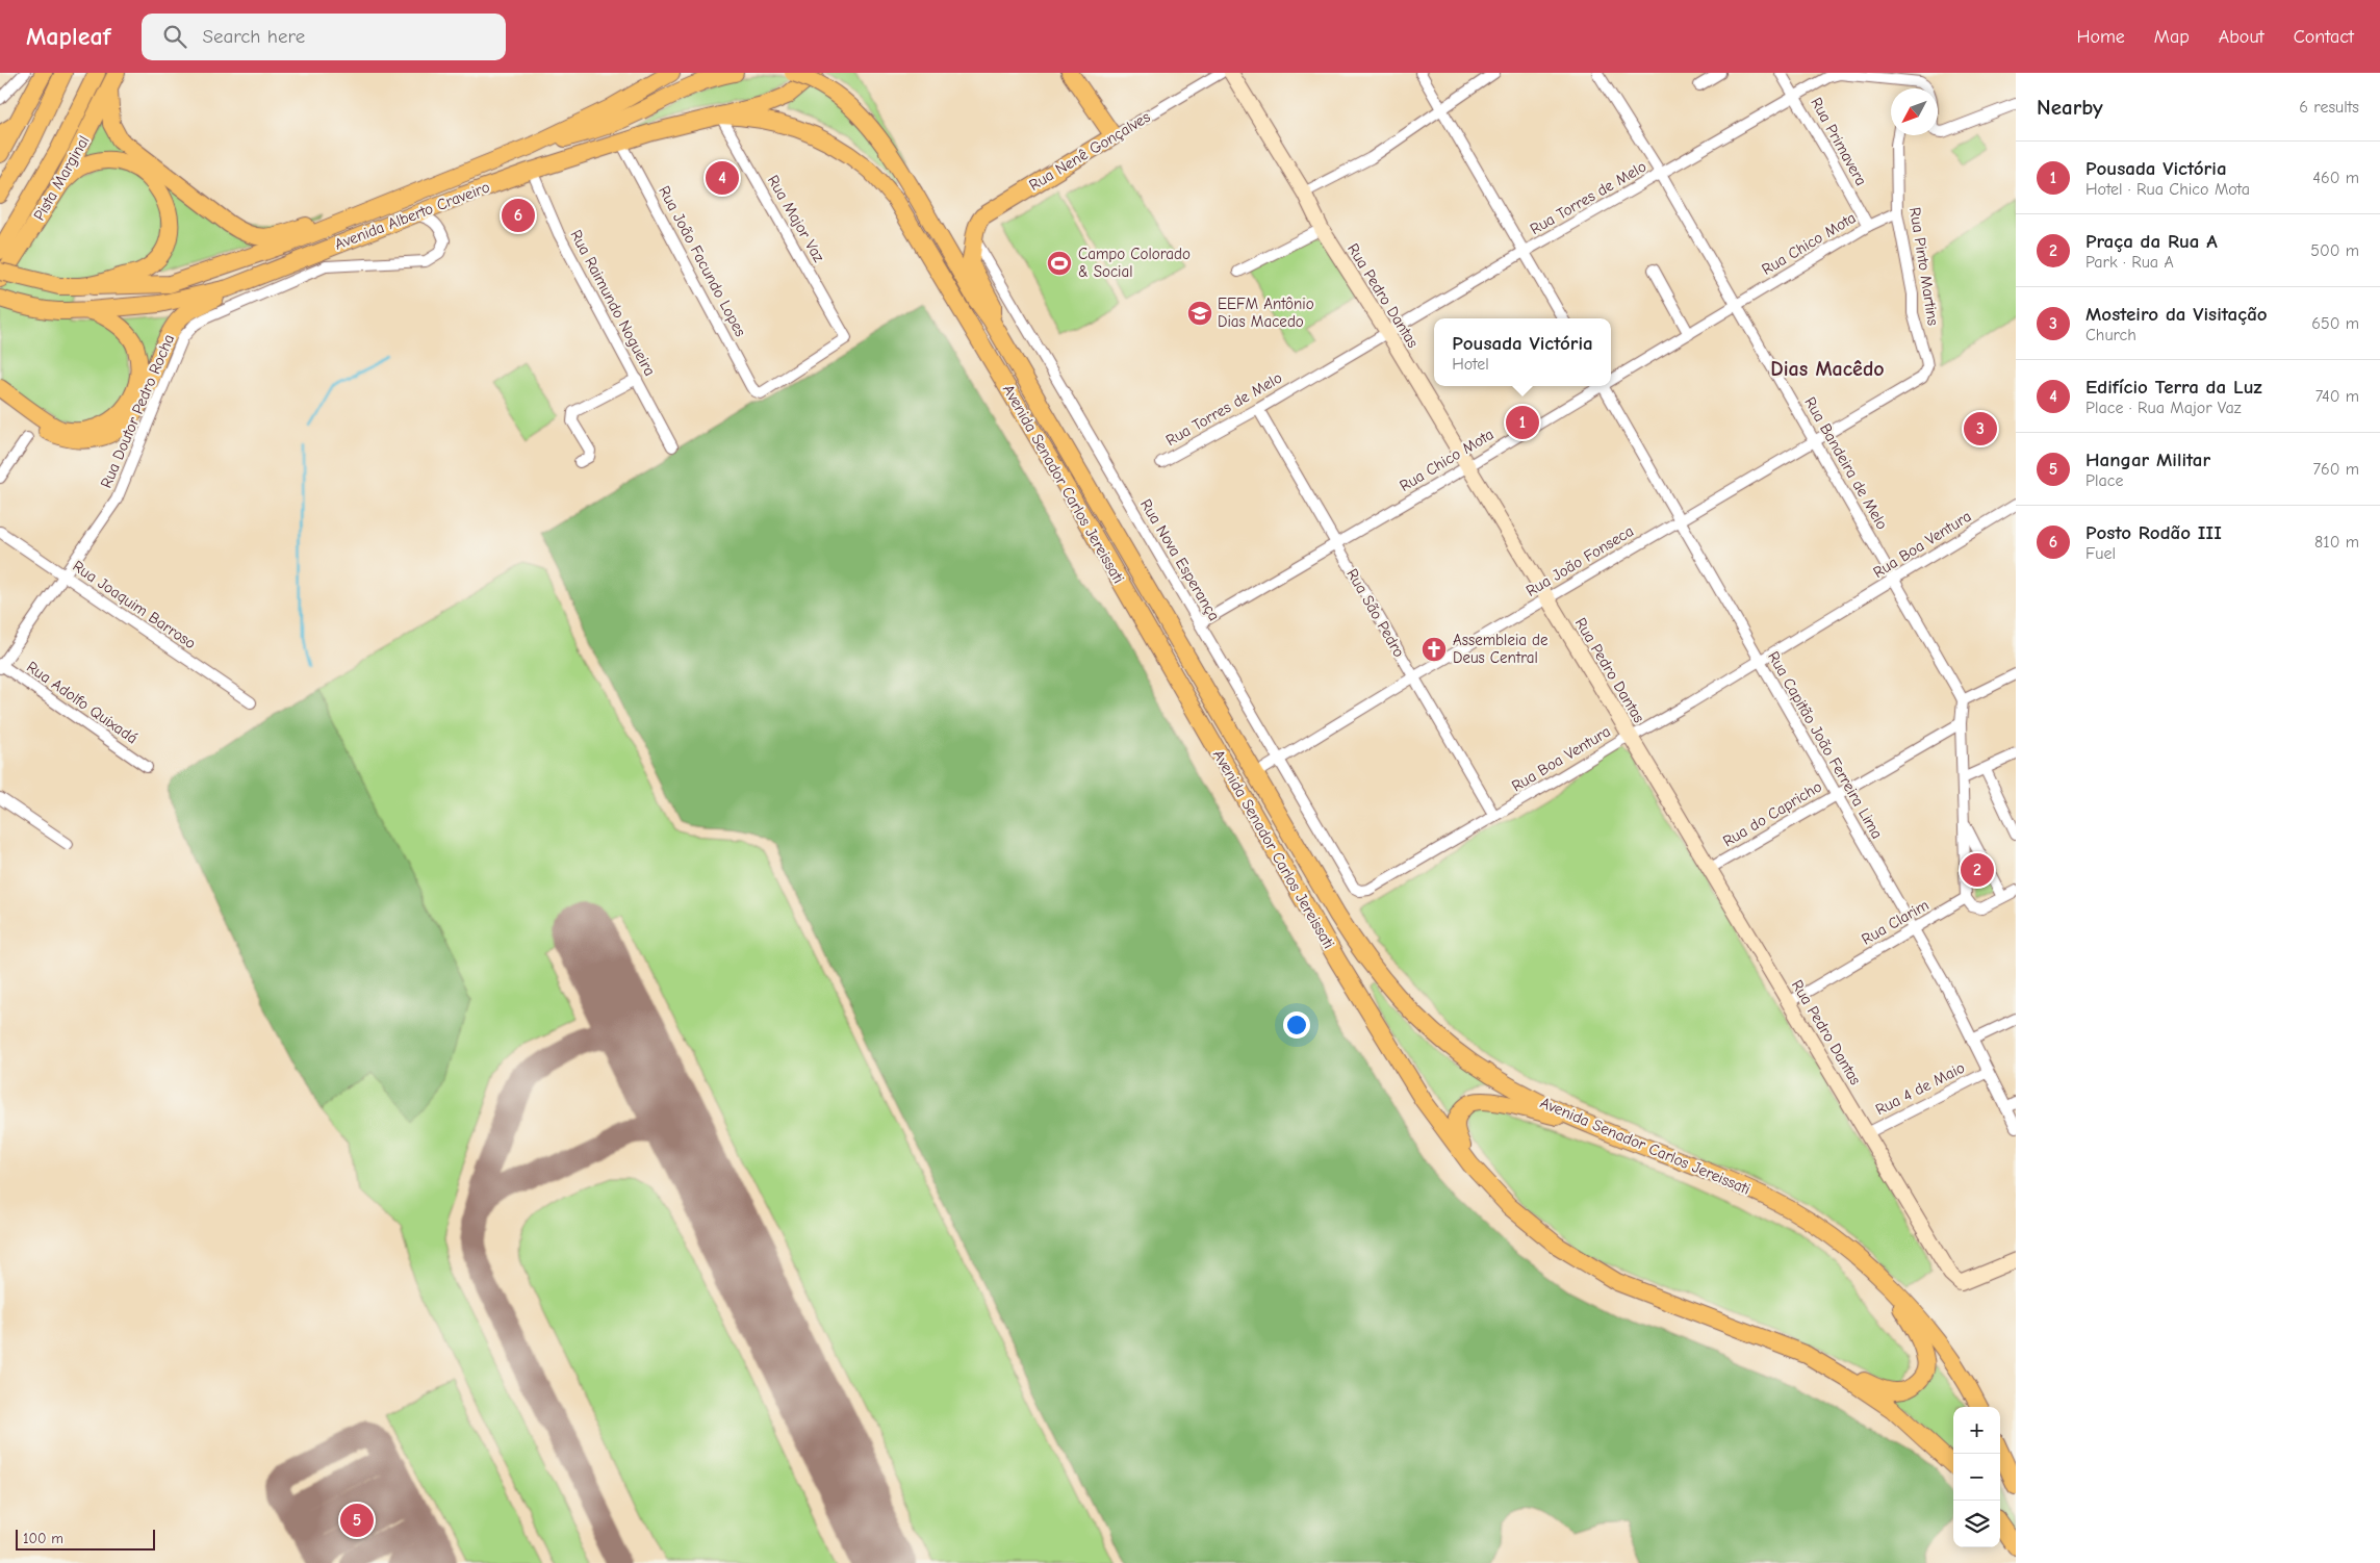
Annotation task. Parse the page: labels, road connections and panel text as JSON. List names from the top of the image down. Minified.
{"streets":{"main road":["Rua Nenê Gonçalves","Pista Marginal","Avenida Alberto Craveiro","Rua Pedro Dantas","Avenida Senador Carlos Jereissati"],"street":["Rua Primavera","Rua Torres de Melo","Rua Major Vaz","Rua Chico Mota","Rua João Facundo Lopes","Rua Pinto Martins","Rua Raimundo Nogueira","Rua Doutor Pedro Rocha","Rua Bandeira de Melo","Rua Boa Ventura","Rua Nova Esperança","Rua João Fonseca","Rua Joaquim Barroso","Rua São Pedro","Rua Adolfo Quixadá","Rua Capitão João Ferreira Lima","Rua do Capricho","Rua Clarim","Rua 4 de Maio"]},"crossings":[["Rua Primavera","Rua Torres de Melo"],["Rua Primavera","Rua Chico Mota"],["Rua Nenê Gonçalves","Avenida Senador Carlos Jereissati"],["Rua Nenê Gonçalves","Rua Nova Esperança"],["Rua Torres de Melo","Rua Pedro Dantas"],["Rua Torres de Melo","Rua Bandeira de Melo"],["Rua Torres de Melo","Rua São Pedro"],["Avenida Alberto Craveiro","Rua Major Vaz"],["Avenida Alberto Craveiro","Rua João Facundo Lopes"],["Avenida Alberto Craveiro","Rua Raimundo Nogueira"],["Avenida Alberto Craveiro","Rua Doutor Pedro Rocha"],["Avenida Alberto Craveiro","Avenida Senador Carlos Jereissati"],["Rua Major Vaz","Rua João Facundo Lopes"],["Rua Major Vaz","Avenida Senador Carlos Jereissati"],["Rua Chico Mota","Rua Pinto Martins"],["Rua Chico Mota","Rua Pedro Dantas"],["Rua Chico Mota","Rua Bandeira de Melo"],["Rua Chico Mota","Rua Nova Esperança"],["Rua Chico Mota","Rua São Pedro"],["Rua Pinto Martins","Rua João Fonseca"],["Rua Pedro Dantas","Rua Boa Ventura"],["Rua Pedro Dantas","Rua João Fonseca"],["Rua Pedro Dantas","Rua do Capricho"],["Rua Pedro Dantas","Rua Clarim"],["Rua Pedro Dantas","Rua 4 de Maio"],["Rua Doutor Pedro Rocha","Rua Joaquim Barroso"],["Rua Doutor Pedro Rocha","Rua Adolfo Quixadá"],["Rua Bandeira de Melo","Rua Boa Ventura"],["Rua Bandeira de Melo","Rua João Fonseca"],["Avenida Senador Carlos Jereissati","Rua João Fonseca"],["Rua Boa Ventura","Rua Nova Esperança"],["Rua Boa Ventura","Rua São Pedro"],["Rua Boa Ventura","Rua Capitão João Ferreira Lima"],["Rua Nova Esperança","Rua João Fonseca"],["Rua João Fonseca","Rua São Pedro"],["Rua João Fonseca","Rua Capitão João Ferreira Lima"],["Rua Capitão João Ferreira Lima","Rua do Capricho"],["Rua Capitão João Ferreira Lima","Rua Clarim"],["Rua Capitão João Ferreira Lima","Rua 4 de Maio"]],"districts":["Dias Macêdo"],"places":{"sports":["Campo Colorado & Social"],"school or university":["EEFM Antônio Dias Macedo"],"church":["Assembleia de Deus Central"]},"scale_bar":"100 m","north":"bottom left","page":{"header":"Mapleaf","search":"Search here","nav":["Home","Map","About","Contact"],"heading":["Nearby","6 results"],"list":[{"mark":"1","name":"Pousada Victória","note":"Hotel · Rua Chico Mota","value":"460 m"},{"mark":"2","name":"Praça da Rua A","note":"Park · Rua A","value":"500 m"},{"mark":"3","name":"Mosteiro da Visitação","note":"Church","value":"650 m"},{"mark":"4","name":"Edifício Terra da Luz","note":"Place · Rua Major Vaz","value":"740 m"},{"mark":"5","name":"Hangar Militar","note":"Place","value":"760 m"},{"mark":"6","name":"Posto Rodão III","note":"Fuel","value":"810 m"}],"pins":["4","6","1","3","2","5"],"popup":["Pousada Victória","Hotel"],"map_buttons":["+","−"],"scale":"100 m"}}
